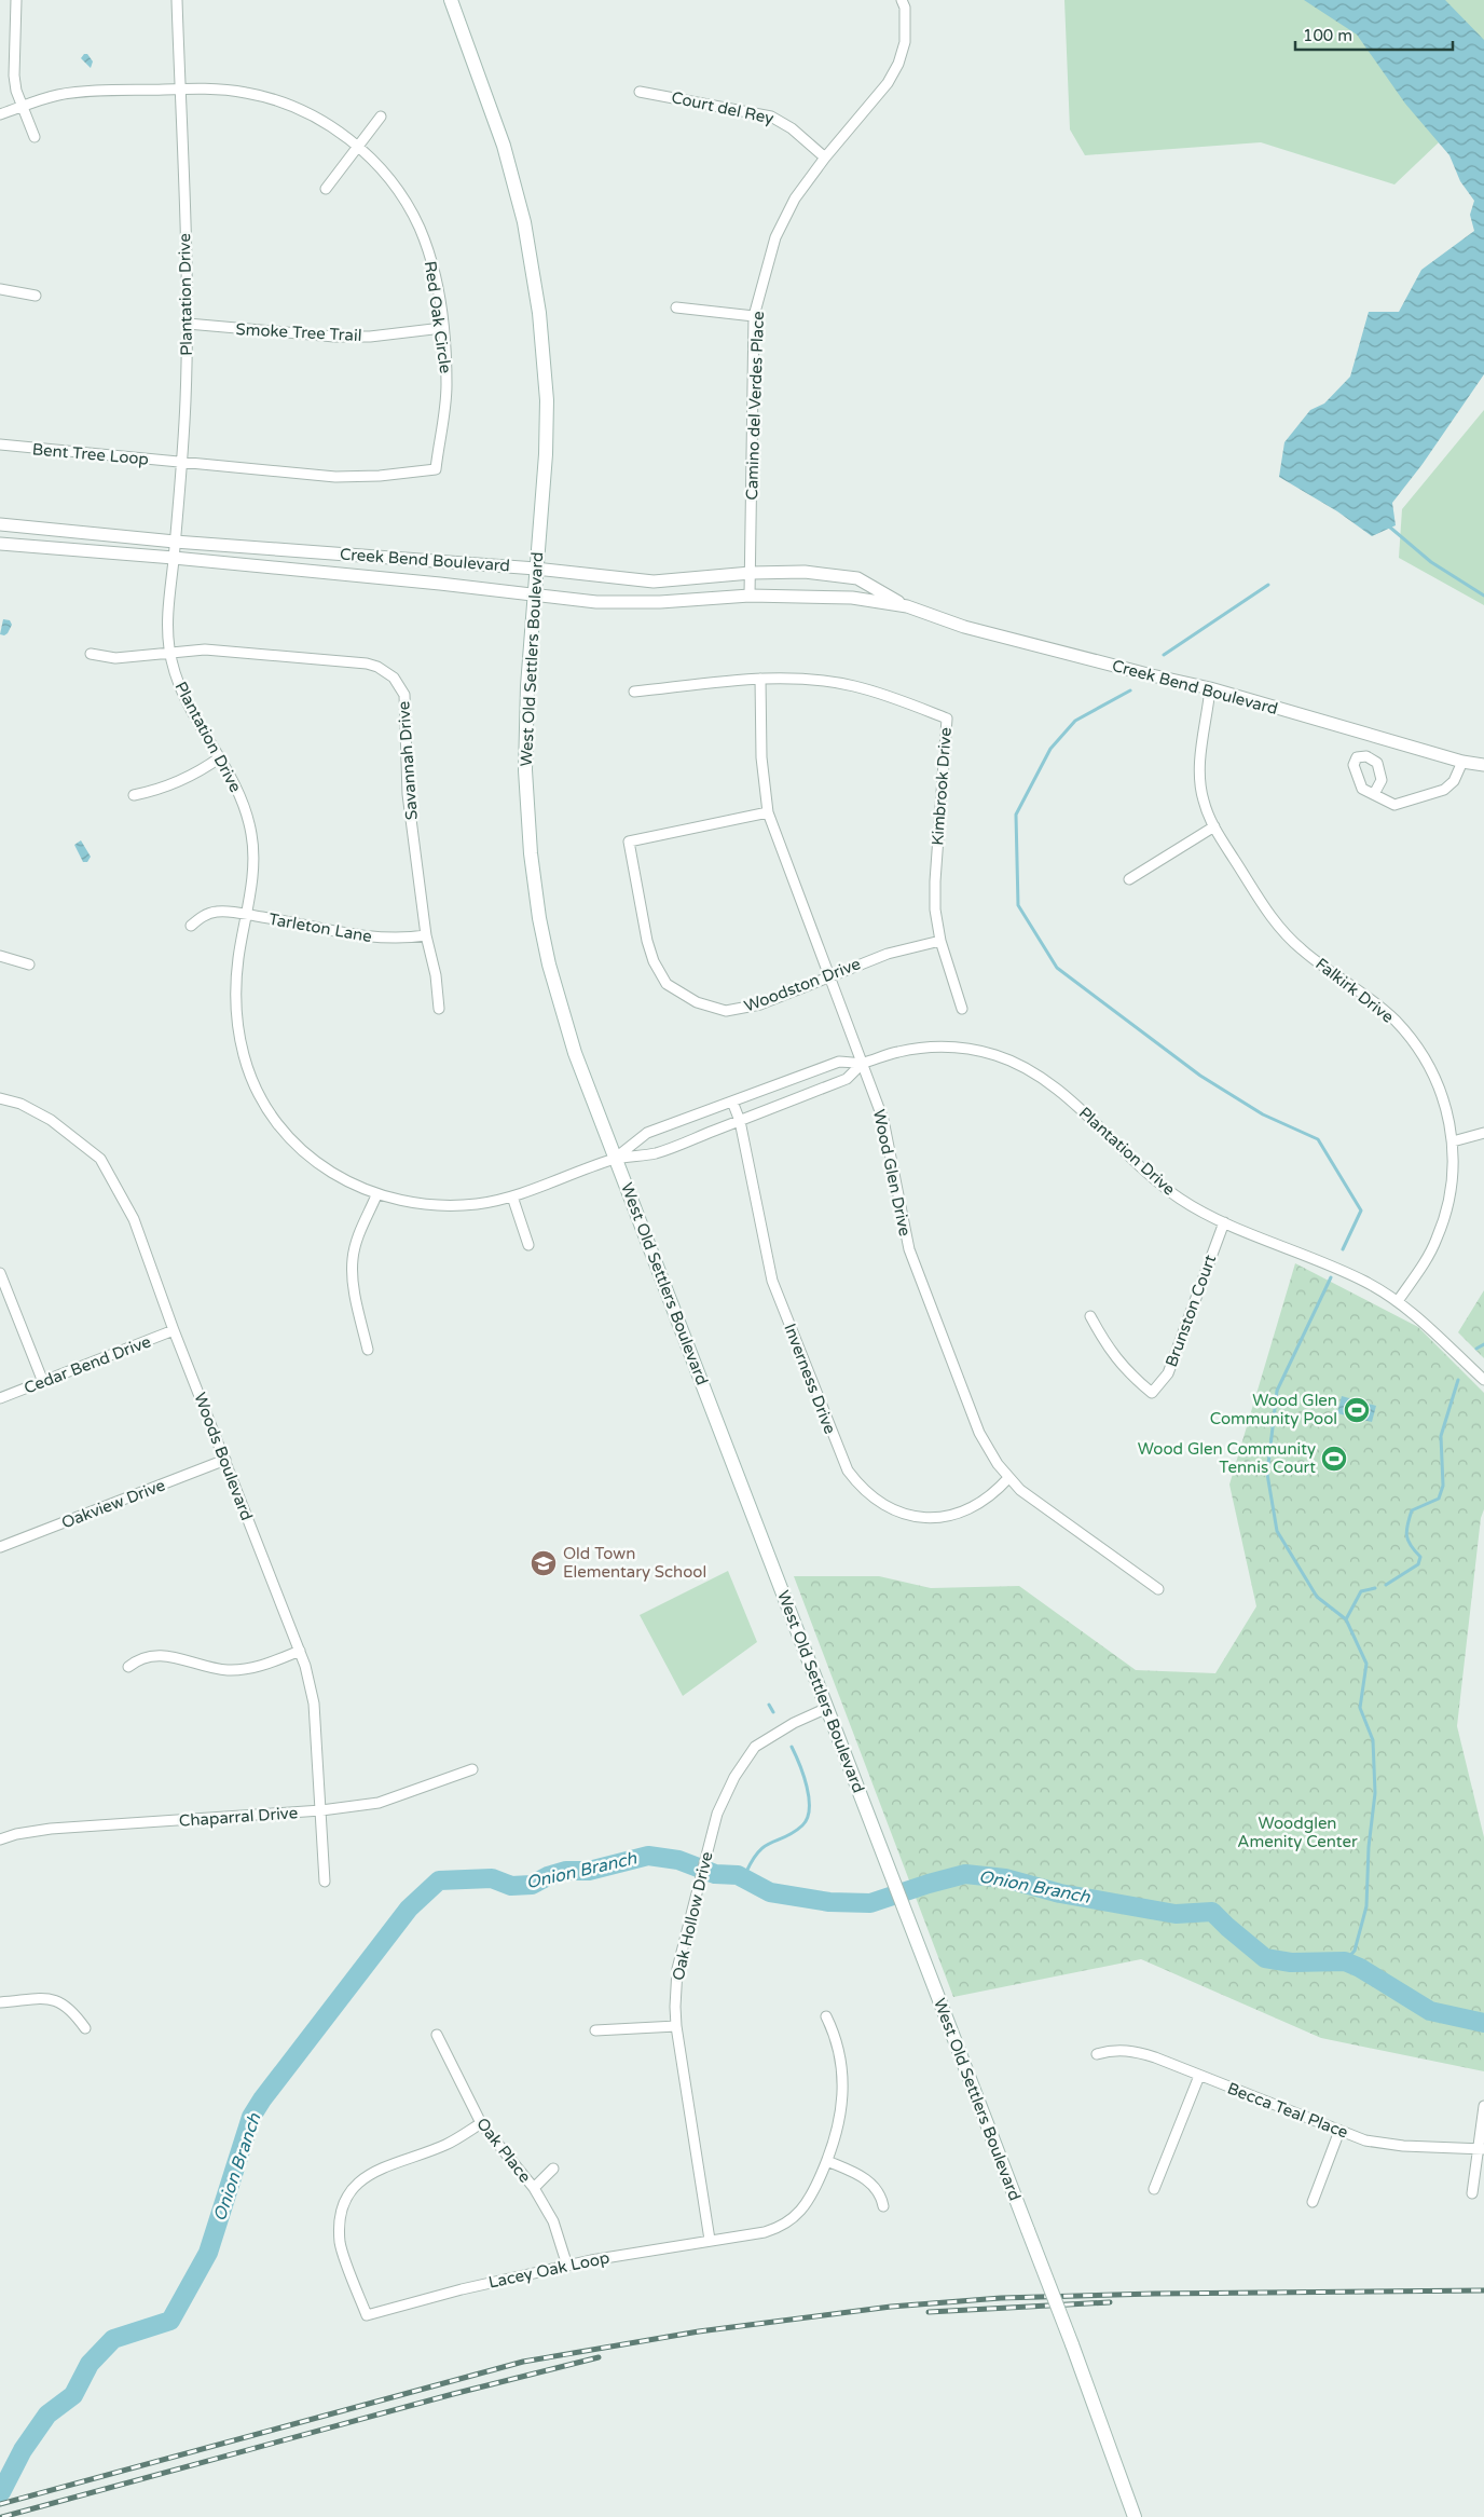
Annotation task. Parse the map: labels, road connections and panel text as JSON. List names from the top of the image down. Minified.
{"streets":{"main road":["West Old Settlers Boulevard"],"street":["Court del Rey","Plantation Drive","Red Oak Circle","Smoke Tree Trail","Camino del Verdes Place","Bent Tree Loop","Creek Bend Boulevard","Savannah Drive","Kimbrook Drive","Tarleton Lane","Woodston Drive","Falkirk Drive","Wood Glen Drive","Brunston Court","Cedar Bend Drive","Inverness Drive","Woods Boulevard","Oakview Drive","Chaparral Drive","Oak Hollow Drive","Becca Teal Place","Oak Place","Lacey Oak Loop"]},"crossings":[["Court del Rey","Camino del Verdes Place"],["Plantation Drive","Red Oak Circle"],["Plantation Drive","Smoke Tree Trail"],["Plantation Drive","Bent Tree Loop"],["Plantation Drive","Creek Bend Boulevard"],["Plantation Drive","West Old Settlers Boulevard"],["Plantation Drive","Savannah Drive"],["Plantation Drive","Tarleton Lane"],["Plantation Drive","Falkirk Drive"],["Plantation Drive","Wood Glen Drive"],["Plantation Drive","Brunston Court"],["Plantation Drive","Inverness Drive"],["Red Oak Circle","Smoke Tree Trail"],["Red Oak Circle","Bent Tree Loop"],["Camino del Verdes Place","Creek Bend Boulevard"],["Creek Bend Boulevard","West Old Settlers Boulevard"],["Creek Bend Boulevard","Falkirk Drive"],["West Old Settlers Boulevard","Oak Hollow Drive"],["Savannah Drive","Tarleton Lane"],["Kimbrook Drive","Woodston Drive"],["Kimbrook Drive","Wood Glen Drive"],["Woodston Drive","Wood Glen Drive"],["Wood Glen Drive","Inverness Drive"],["Cedar Bend Drive","Woods Boulevard"],["Woods Boulevard","Oakview Drive"],["Woods Boulevard","Chaparral Drive"],["Oak Hollow Drive","Lacey Oak Loop"],["Oak Place","Lacey Oak Loop"]],"water":["Onion Branch"],"parks":["Woodglen Amenity Center"],"places":{"sports":["Wood Glen Community Pool","Wood Glen Community Tennis Court"],"school or university":["Old Town Elementary School"]},"scale_bar":"100 m"}
